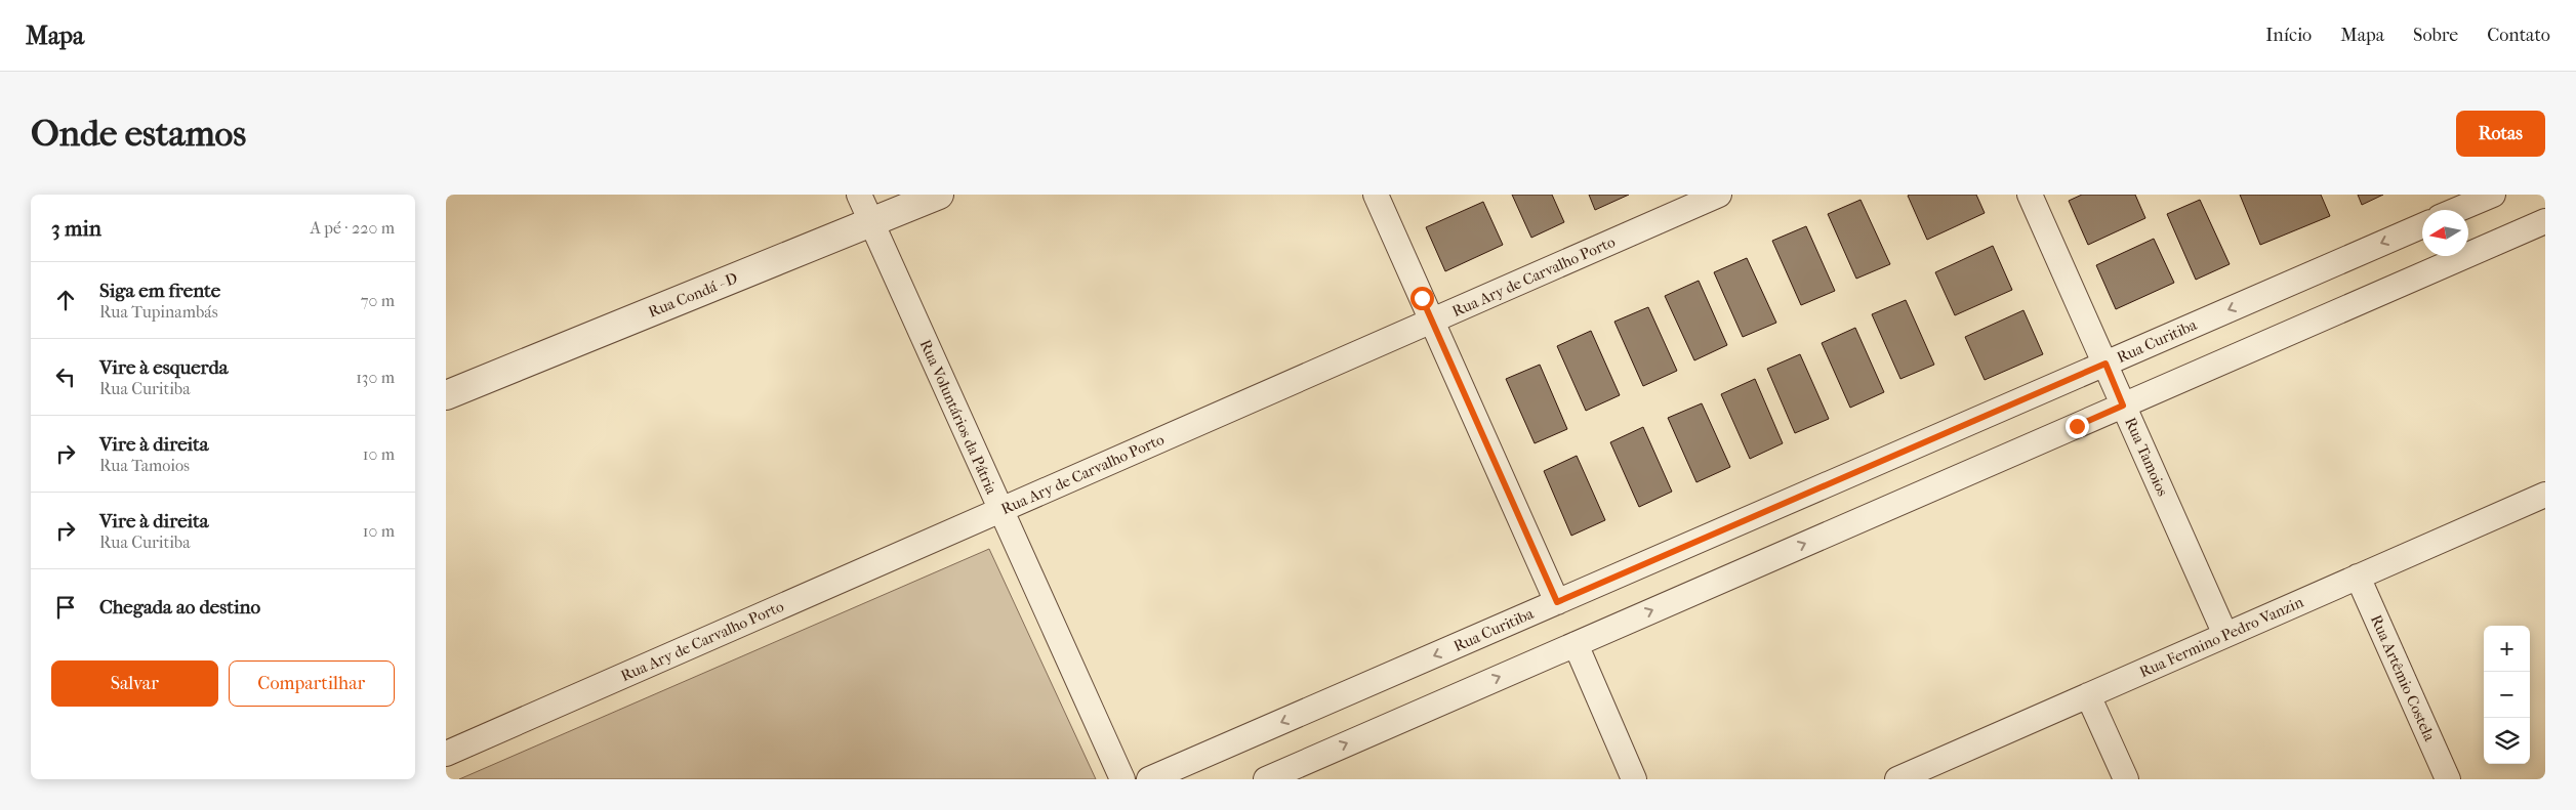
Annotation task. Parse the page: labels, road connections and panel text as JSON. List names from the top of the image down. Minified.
{"streets":{"street":["Rua Ary de Carvalho Porto","Rua Condá - D","Rua Curitiba","Rua Voluntários da Pátria","Rua Tamoios","Rua Fermino Pedro Vanzin","Rua Artêmio Costela"]},"crossings":[["Rua Ary de Carvalho Porto","Rua Voluntários da Pátria"],["Rua Condá - D","Rua Voluntários da Pátria"],["Rua Curitiba","Rua Tamoios"],["Rua Tamoios","Rua Fermino Pedro Vanzin"],["Rua Fermino Pedro Vanzin","Rua Artêmio Costela"]],"north":"left","page":{"header":"Mapa","nav":["Início","Mapa","Sobre","Contato"],"buttons":["Rotas",["Salvar","Compartilhar"]],"title":"Onde estamos","heading":["3 min","A pé · 220 m"],"list":[["Siga em frente","Rua Tupinambás","70 m"],["Vire à esquerda","Rua Curitiba","130 m"],["Vire à direita","Rua Tamoios","10 m"],["Vire à direita","Rua Curitiba","10 m"],"Chegada ao destino"],"map_buttons":["+","−"]}}
